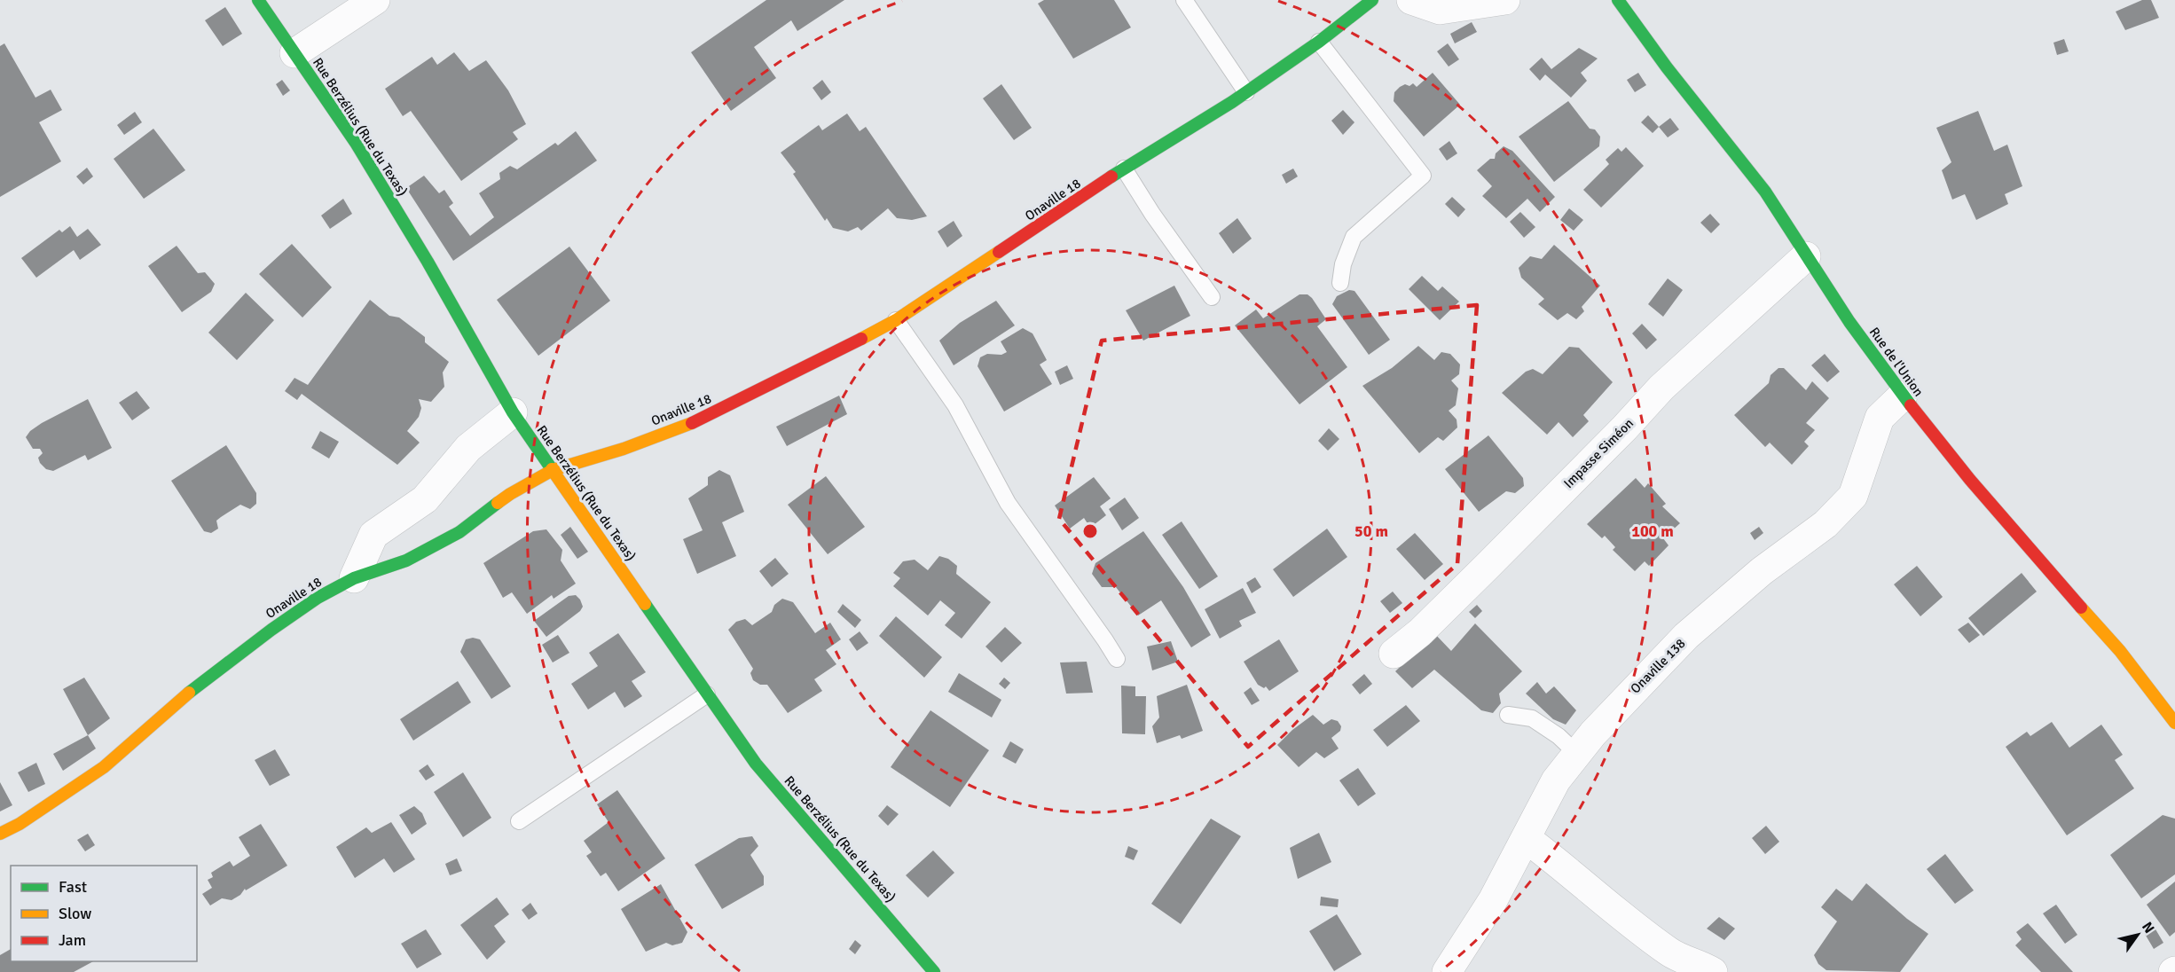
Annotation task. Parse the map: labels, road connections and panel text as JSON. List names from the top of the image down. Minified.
{"streets":{"street":["Rue Berzélius (Rue du Texas)","Onaville 18","Rue de l'Union","Impasse Siméon","Onaville 138"]},"crossings":[["Rue Berzélius (Rue du Texas)","Onaville 18"],["Rue de l'Union","Impasse Siméon"],["Rue de l'Union","Onaville 138"]],"legend":["Fast","Slow","Jam"],"north":"top right","rings":["50 m","100 m"]}
